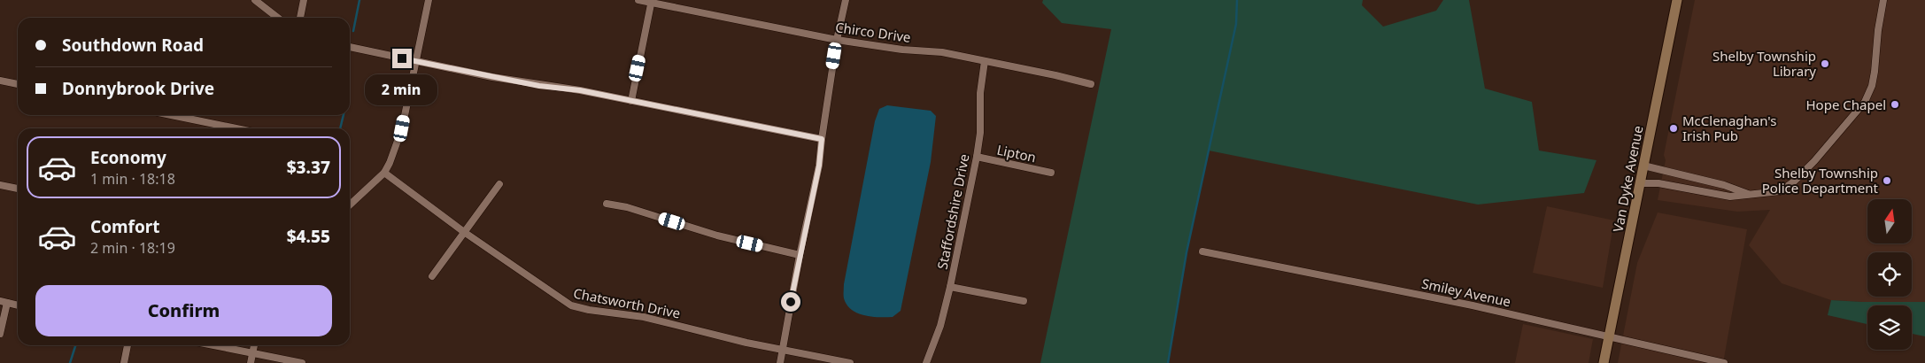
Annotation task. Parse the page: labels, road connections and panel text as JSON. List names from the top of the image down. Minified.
{"streets":{"main road":["Van Dyke Avenue"],"street":["Chirco Drive","Lipton","Staffordshire Drive","Smiley Avenue","Chatsworth Drive"]},"crossings":[["Chirco Drive","Staffordshire Drive"],["Lipton","Staffordshire Drive"],["Van Dyke Avenue","Smiley Avenue"]],"places":["Shelby Township Library","Hope Chapel","McClenaghan's Irish Pub","Shelby Township Police Department"],"north":"top","page":{"banner":["Southdown Road","Donnybrook Drive"],"bubble":"2 min","list":[{"name":"Economy","note":"1 min · 18:18","value":"$3.37"},{"name":"Comfort","note":"2 min · 18:19","value":"$4.55"}],"buttons":"Confirm"}}
